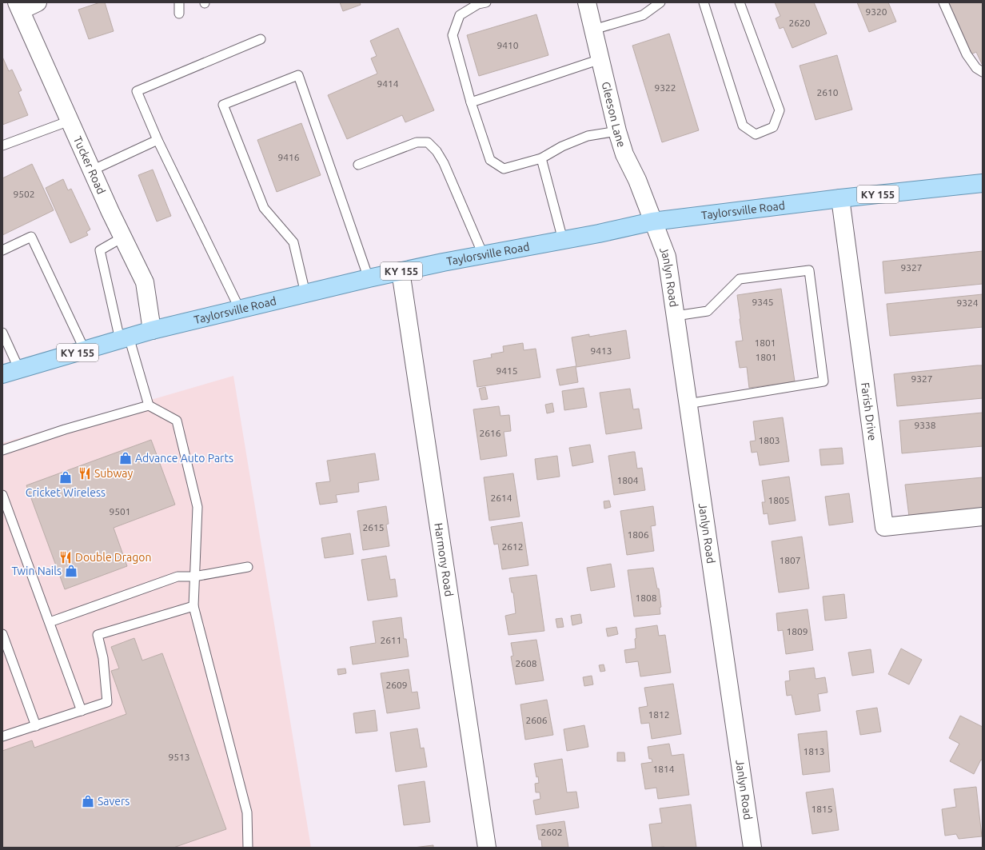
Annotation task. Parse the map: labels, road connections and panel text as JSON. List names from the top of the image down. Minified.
{"streets":{"main road":["KY 155","Taylorsville Road"],"street":["Gleeson Lane","Tucker Road","Janlyn Road","Farish Drive","Harmony Road"]},"crossings":[["Gleeson Lane","Taylorsville Road"],["Gleeson Lane","Janlyn Road"],["Tucker Road","Taylorsville Road"],["Taylorsville Road","Janlyn Road"],["Taylorsville Road","Farish Drive"],["Taylorsville Road","Harmony Road"]],"places":{"shop":["Advance Auto Parts","Cricket Wireless","Twin Nails","Savers"],"restaurant":["Subway","Double Dragon"]},"house_numbers":["9320","2620","9410","9414","9322","2610","9416","9502","9327","9345","9324","1801","9413","1801","9415","9327","9338","2616","1803","1804","2614","1805","9501","2615","1806","2612","1807","1808","1809","2611","2608","2609","1812","2606","1813","9513","1814","1815","2602"]}
